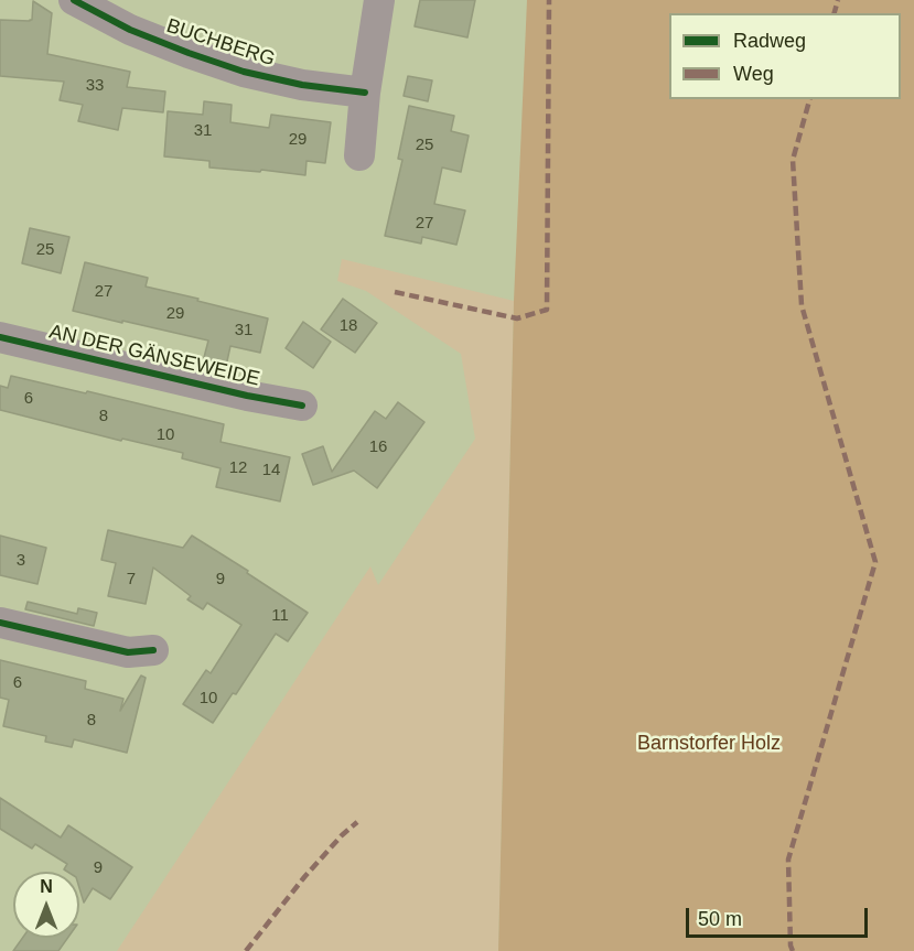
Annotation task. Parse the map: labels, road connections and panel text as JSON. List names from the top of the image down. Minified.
{"streets":{"street":["BUCHBERG","AN DER GÄNSEWEIDE"]},"parks":["Barnstorfer Holz"],"house_numbers":["33","31","29","25","27","25","27","29","18","31","6","8","10","16","12","14","3","7","9","11","6","10","8","9"],"legend":["Radweg","Weg"],"scale_bar":"50 m","north":"top"}
